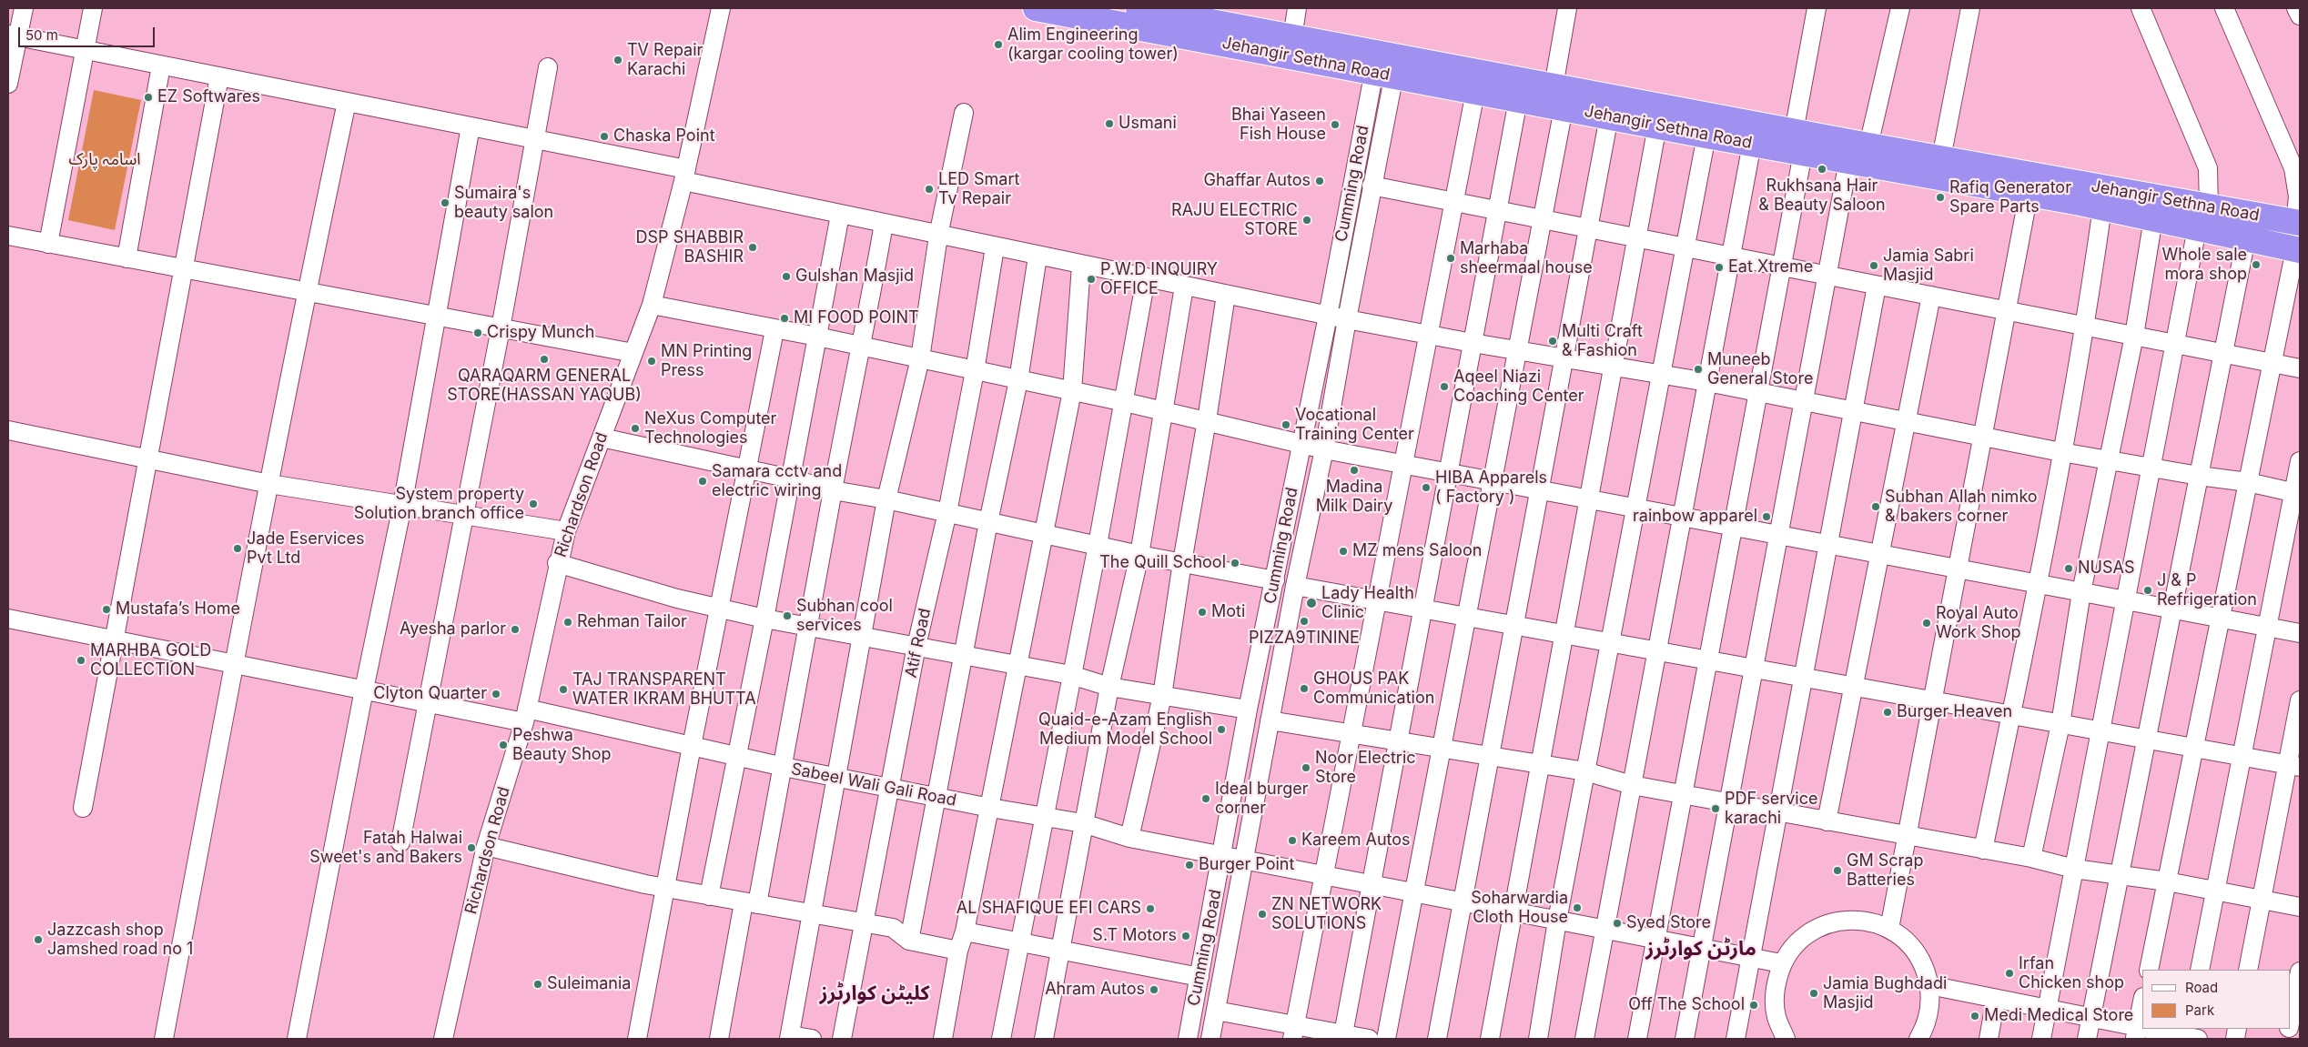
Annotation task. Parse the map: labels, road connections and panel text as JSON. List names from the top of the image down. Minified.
{"streets":{"highway":["Jehangir Sethna Road"],"street":["Cumming Road","Richardson Road","Atif Road","Sabeel Wali Gali Road"]},"crossings":[["Jehangir Sethna Road","Cumming Road"],["Cumming Road","Sabeel Wali Gali Road"],["Richardson Road","Sabeel Wali Gali Road"],["Atif Road","Sabeel Wali Gali Road"]],"districts":["مارٹن کوارٹرز","کلیٹن کوارٹرز"],"parks":["اسامہ پارک"],"places":["Alim Engineering (kargar cooling tower)","TV Repair Karachi","EZ Softwares","Usmani","Bhai Yaseen Fish House","Chaska Point","Rukhsana Hair & Beauty Saloon","Ghaffar Autos","LED Smart Tv Repair","Rafiq Generator Spare Parts","Sumaira's beauty salon","RAJU ELECTRIC STORE","DSP SHABBIR BASHIR","Marhaba sheermaal house","Whole sale mora shop","Jamia Sabri Masjid","Eat Xtreme","Gulshan Masjid","P.W.D INQUIRY OFFICE","MI FOOD POINT","Crispy Munch","Multi Craft & Fashion","QARAQARM GENERAL STORE(HASSAN YAQUB)","MN Printing Press","Muneeb General Store","Aqeel Niazi Coaching Center","Vocational Training Center","NeXus Computer Technologies","Madina Milk Dairy","Samara cctv and electric wiring","HIBA Apparels ( Factory )","System property Solution branch office","Subhan Allah nimko & bakers corner","rainbow apparel","Jade Eservices Pvt Ltd","MZ mens Saloon","The Quill School","NUSAS","J & P Refrigeration","Lady Health Clinic","Mustafa’s Home","Moti","Subhan cool services","PIZZA9TININE","Rehman Tailor","Royal Auto Work Shop","Ayesha parlor","MARHBA GOLD COLLECTION","GHOUS PAK Communication","TAJ TRANSPARENT WATER IKRAM BHUTTA","Clyton Quarter","Burger Heaven","Quaid-e-Azam English Medium Model School","Peshwa Beauty Shop","Noor Electric Store","Ideal burger corner","PDF service karachi","Kareem Autos","Fatah Halwai Sweet's and Bakers","Burger Point","GM Scrap Batteries","Soharwardia Cloth House","AL SHAFIQUE EFI CARS","ZN NETWORK SOLUTIONS","Syed Store","S.T Motors","Jazzcash shop Jamshed road no 1","Irfan Chicken shop","Suleimania","Ahram Autos","Jamia Bughdadi Masjid","Off The School","Medi Medical Store"],"legend":["Road","Park"],"scale_bar":"50 m"}
